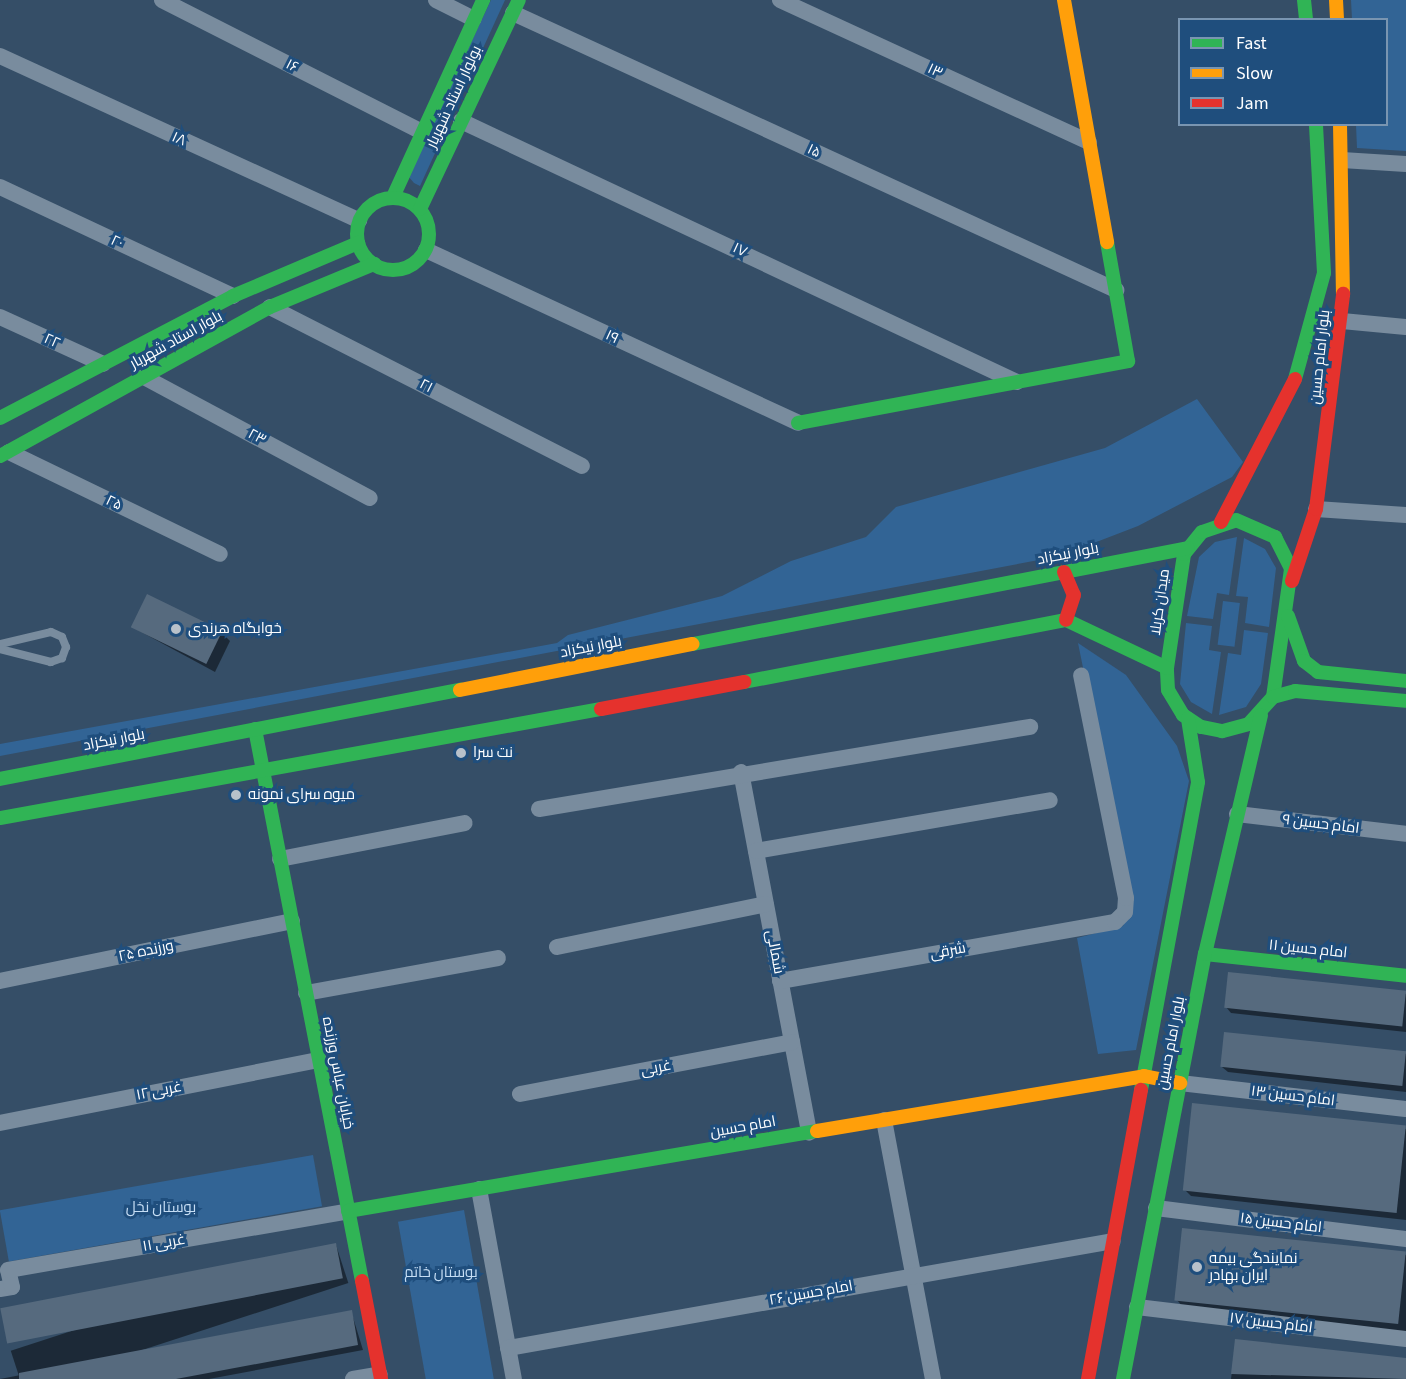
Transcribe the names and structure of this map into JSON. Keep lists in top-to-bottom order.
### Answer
{
  "streets": {
    "main road": [
      "بولوار استاد شهریار",
      "بلوار استاد شهریار",
      "بلوار امام حسین",
      "بلوار نیکزاد",
      "میدان کربلا",
      "امام حسین ۱۱",
      "خیابان عباس ورزنده",
      "امام حسین"
    ],
    "street": [
      "۱۶",
      "۱۳",
      "۱۸",
      "۱۵",
      "۲۰",
      "۱۷",
      "۱۹",
      "۲۲",
      "۲۱",
      "۲۳",
      "۲۵",
      "امام حسین ۹",
      "ورزنده ۲۵",
      "شرقی",
      "شمالی",
      "غربی",
      "غربی ۱۲",
      "امام حسین ۱۳",
      "امام حسین ۱۵",
      "غربی ۱۱",
      "امام حسین ۲۶",
      "امام حسین ۱۷"
    ]
  },
  "crossings": [
    ["۱۶", "بولوار استاد شهریار"],
    ["بولوار استاد شهریار", "۱۸"],
    ["بولوار استاد شهریار", "۱۵"],
    ["بولوار استاد شهریار", "۱۷"],
    ["بولوار استاد شهریار", "۱۹"],
    ["بولوار استاد شهریار", "بلوار استاد شهریار"],
    ["۱۸", "۱۹"],
    ["۱۸", "بلوار استاد شهریار"],
    ["۲۰", "بلوار استاد شهریار"],
    ["۱۹", "بلوار استاد شهریار"],
    ["بلوار استاد شهریار", "۲۲"],
    ["بلوار استاد شهریار", "۲۱"],
    ["بلوار استاد شهریار", "۲۳"],
    ["بلوار استاد شهریار", "۲۵"],
    ["بلوار امام حسین", "میدان کربلا"],
    ["بلوار امام حسین", "امام حسین ۹"],
    ["بلوار امام حسین", "امام حسین ۱۱"],
    ["بلوار امام حسین", "امام حسین ۱۳"],
    ["بلوار امام حسین", "امام حسین"],
    ["بلوار امام حسین", "امام حسین ۱۵"],
    ["بلوار امام حسین", "امام حسین ۲۶"],
    ["بلوار امام حسین", "امام حسین ۱۷"],
    ["بلوار نیکزاد", "میدان کربلا"],
    ["بلوار نیکزاد", "خیابان عباس ورزنده"],
    ["ورزنده ۲۵", "خیابان عباس ورزنده"],
    ["شرقی", "شمالی"],
    ["شمالی", "غربی"],
    ["شمالی", "امام حسین"],
    ["خیابان عباس ورزنده", "غربی ۱۲"],
    ["خیابان عباس ورزنده", "امام حسین"],
    ["خیابان عباس ورزنده", "غربی ۱۱"],
    ["امام حسین", "غربی ۱۱"]
  ],
  "parks": ["بوستان نخل", "بوستان خاتم"],
  "places": [
    "خوابگاه هرندی",
    "نت سرا",
    "میوه سرای نمونه",
    "نمایندگی بیمه ایران بهادر"
  ],
  "legend": ["Fast", "Slow", "Jam"]
}
